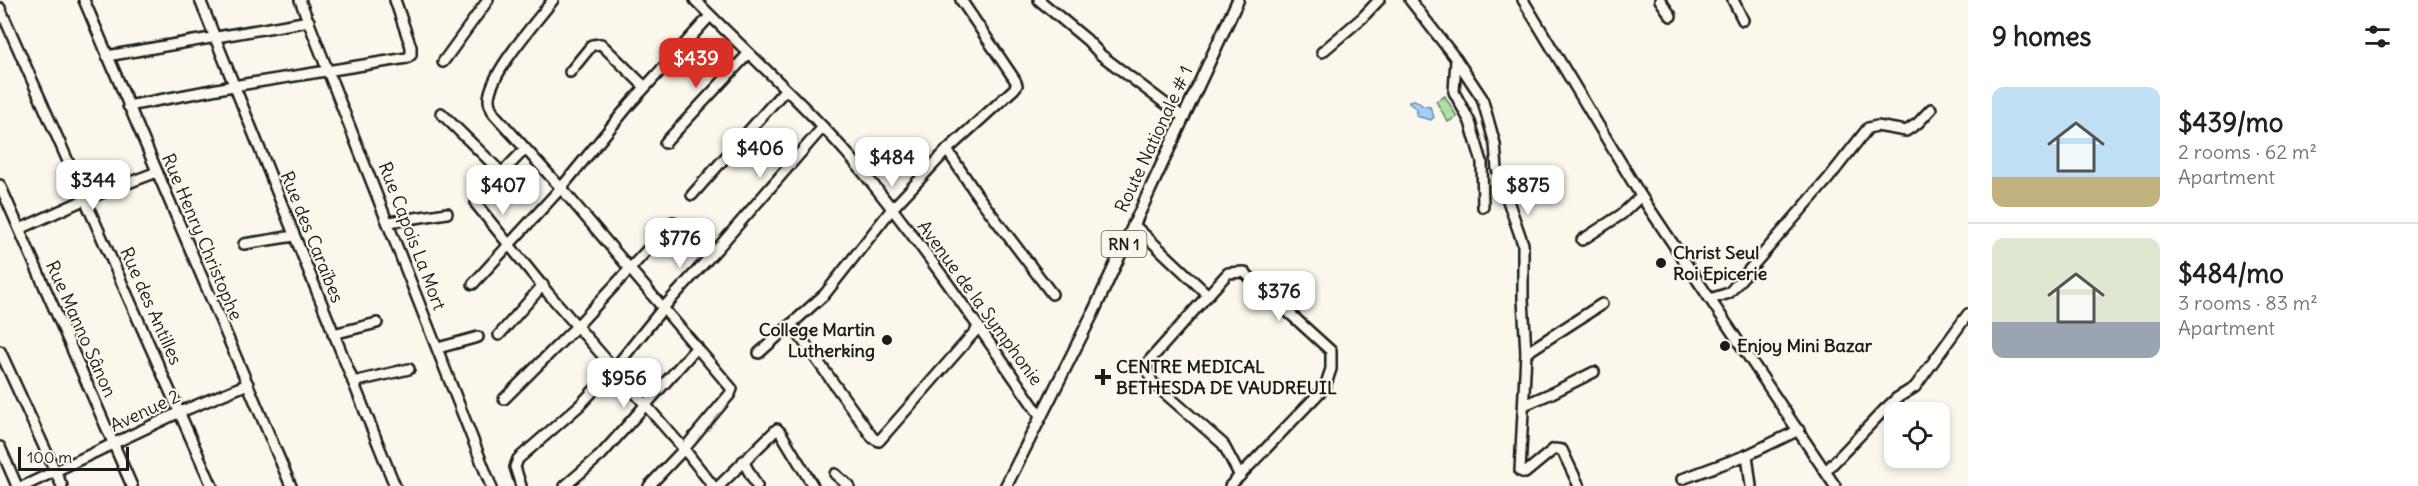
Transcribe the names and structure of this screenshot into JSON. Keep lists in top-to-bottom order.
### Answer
{
  "streets": {
    "main road": ["Route Nationale # 1", "RN 1"],
    "street": [
      "Rue Capois La Mort",
      "Rue Henry Christophe",
      "Rue des Caraïbes",
      "Avenue de la Symphonie",
      "Rue des Antilles",
      "Rue Manno Sânon",
      "Avenue 2"
    ]
  },
  "crossings": [
    ["Route Nationale # 1", "Avenue de la Symphonie"],
    ["Rue Henry Christophe", "Avenue 2"],
    ["Rue des Antilles", "Avenue 2"],
    ["Rue Manno Sânon", "Avenue 2"]
  ],
  "places": {
    "other": ["Christ Seul Roi Epicerie", "College Martin Lutherking", "Enjoy Mini Bazar"],
    "health": ["CENTRE MEDICAL BETHESDA DE VAUDREUIL"]
  },
  "scale_bar": "100 m",
  "page": {
    "heading": "9 homes",
    "price": [
      "$439",
      "$406",
      "$484",
      "$344",
      "$407",
      "$875",
      "$776",
      "$376",
      "$956"
    ],
    "list": [
      {
        "name": "$439/mo",
        "note": "2 rooms · 62 m² · Apartment"
      },
      {
        "name": "$484/mo",
        "note": "3 rooms · 83 m² · Apartment"
      }
    ],
    "scale": "100 m"
  }
}
